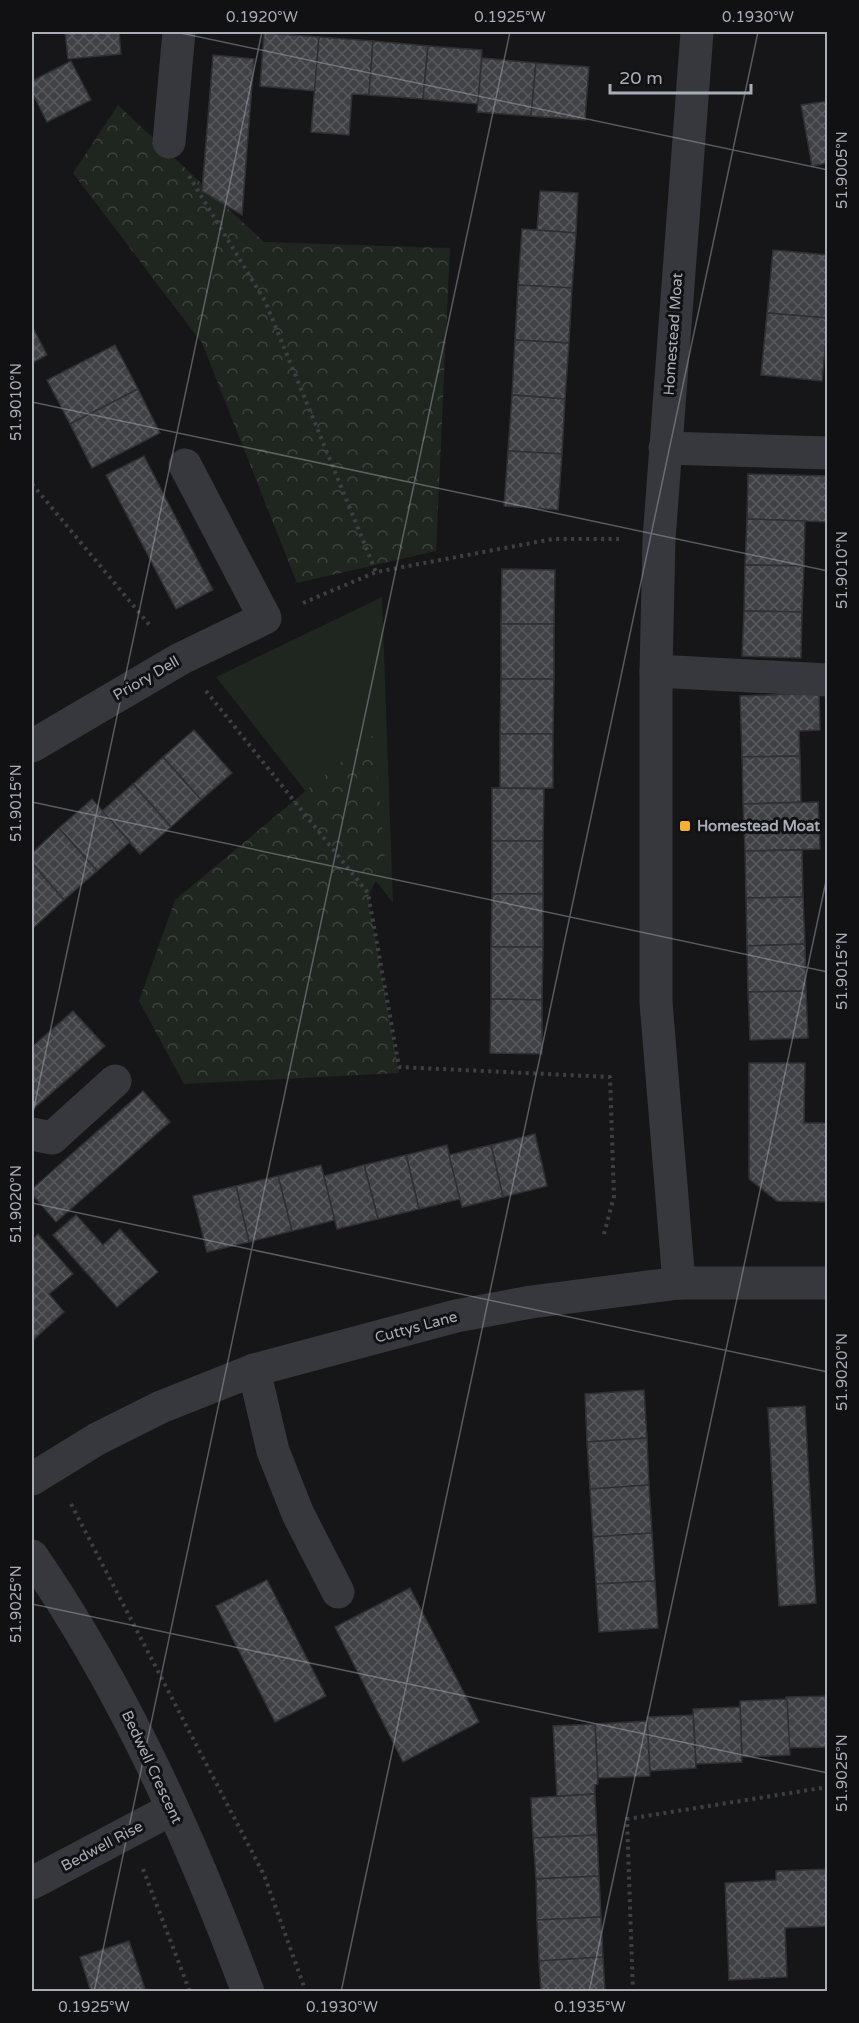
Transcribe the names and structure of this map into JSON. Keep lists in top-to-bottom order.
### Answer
{
  "streets": {
    "street": [
      "Homestead Moat",
      "Priory Dell",
      "Cuttys Lane",
      "Bedwell Crescent",
      "Bedwell Rise"
    ]
  },
  "crossings": [
    ["Homestead Moat", "Cuttys Lane"],
    ["Bedwell Crescent", "Bedwell Rise"]
  ],
  "places": {
    "transit": ["Homestead Moat"]
  },
  "scale_bar": "20 m",
  "coordinates": [
    "0.1920°W",
    "0.1925°W",
    "0.1930°W",
    "51.9005°N",
    "51.9010°N",
    "51.9015°N",
    "51.9020°N",
    "51.9025°N",
    "0.1935°W"
  ]
}
